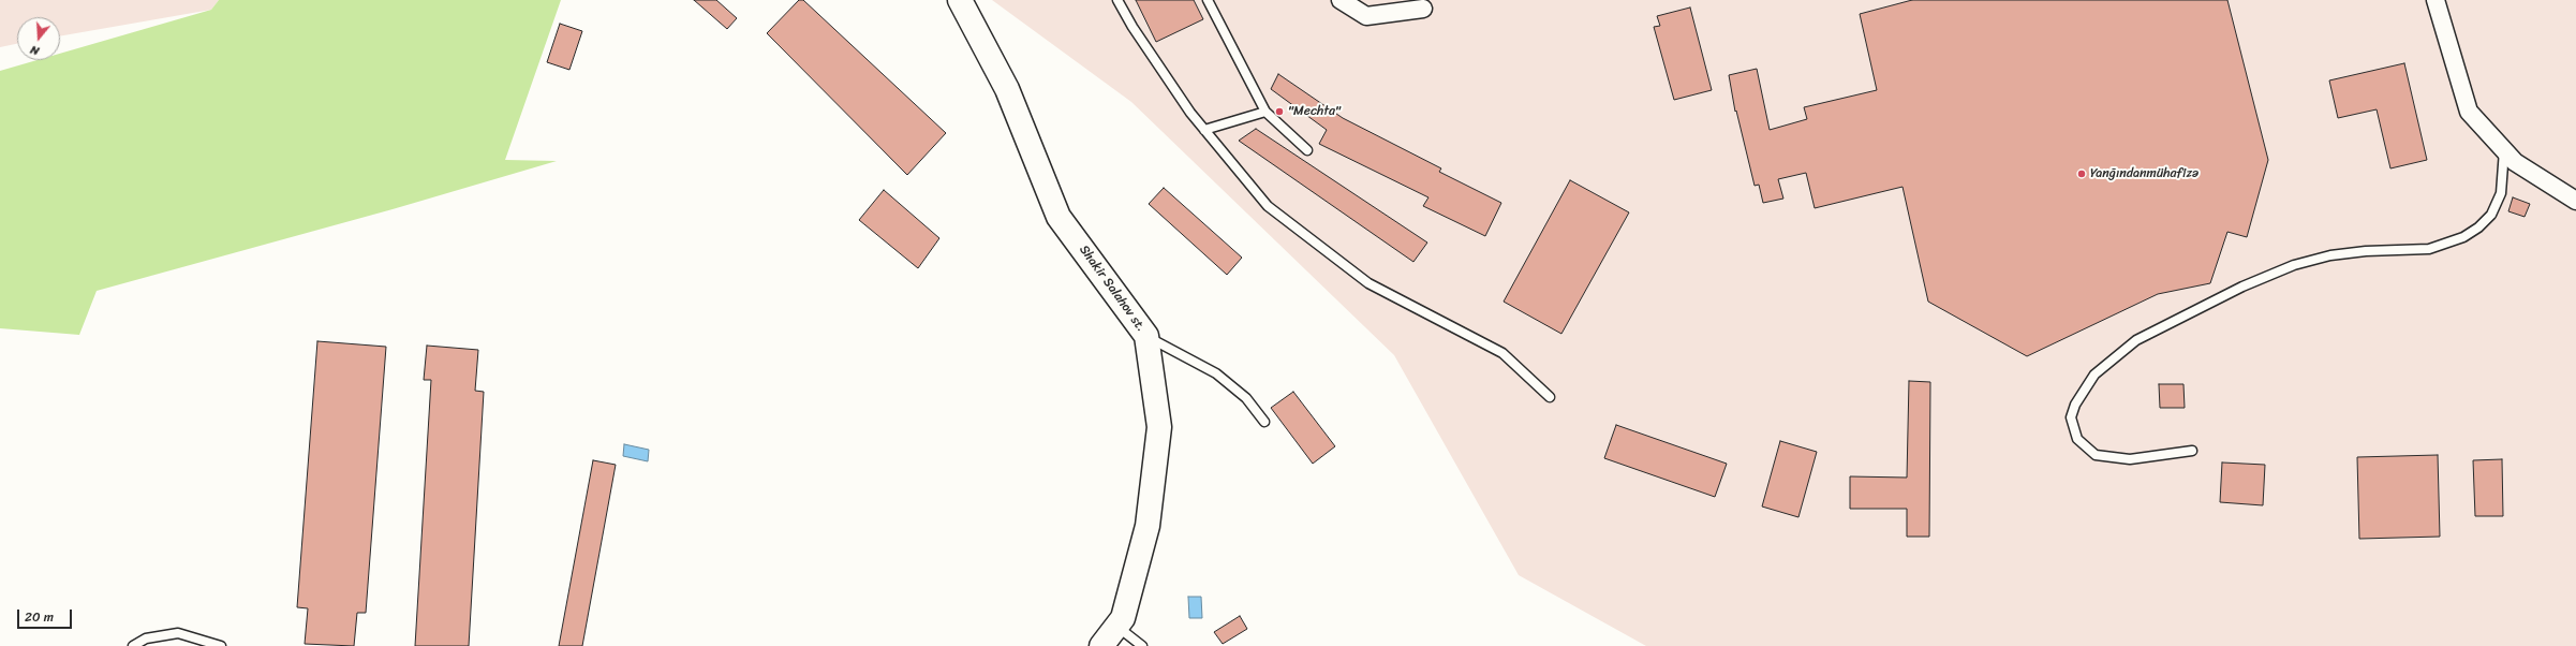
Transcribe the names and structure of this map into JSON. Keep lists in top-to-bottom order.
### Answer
{
  "streets": {
    "street": ["Shakir Salahov st."]
  },
  "places": ["\"Mechta\"", "Yanğındanmühafizə"],
  "scale_bar": "20 m",
  "north": "bottom"
}
